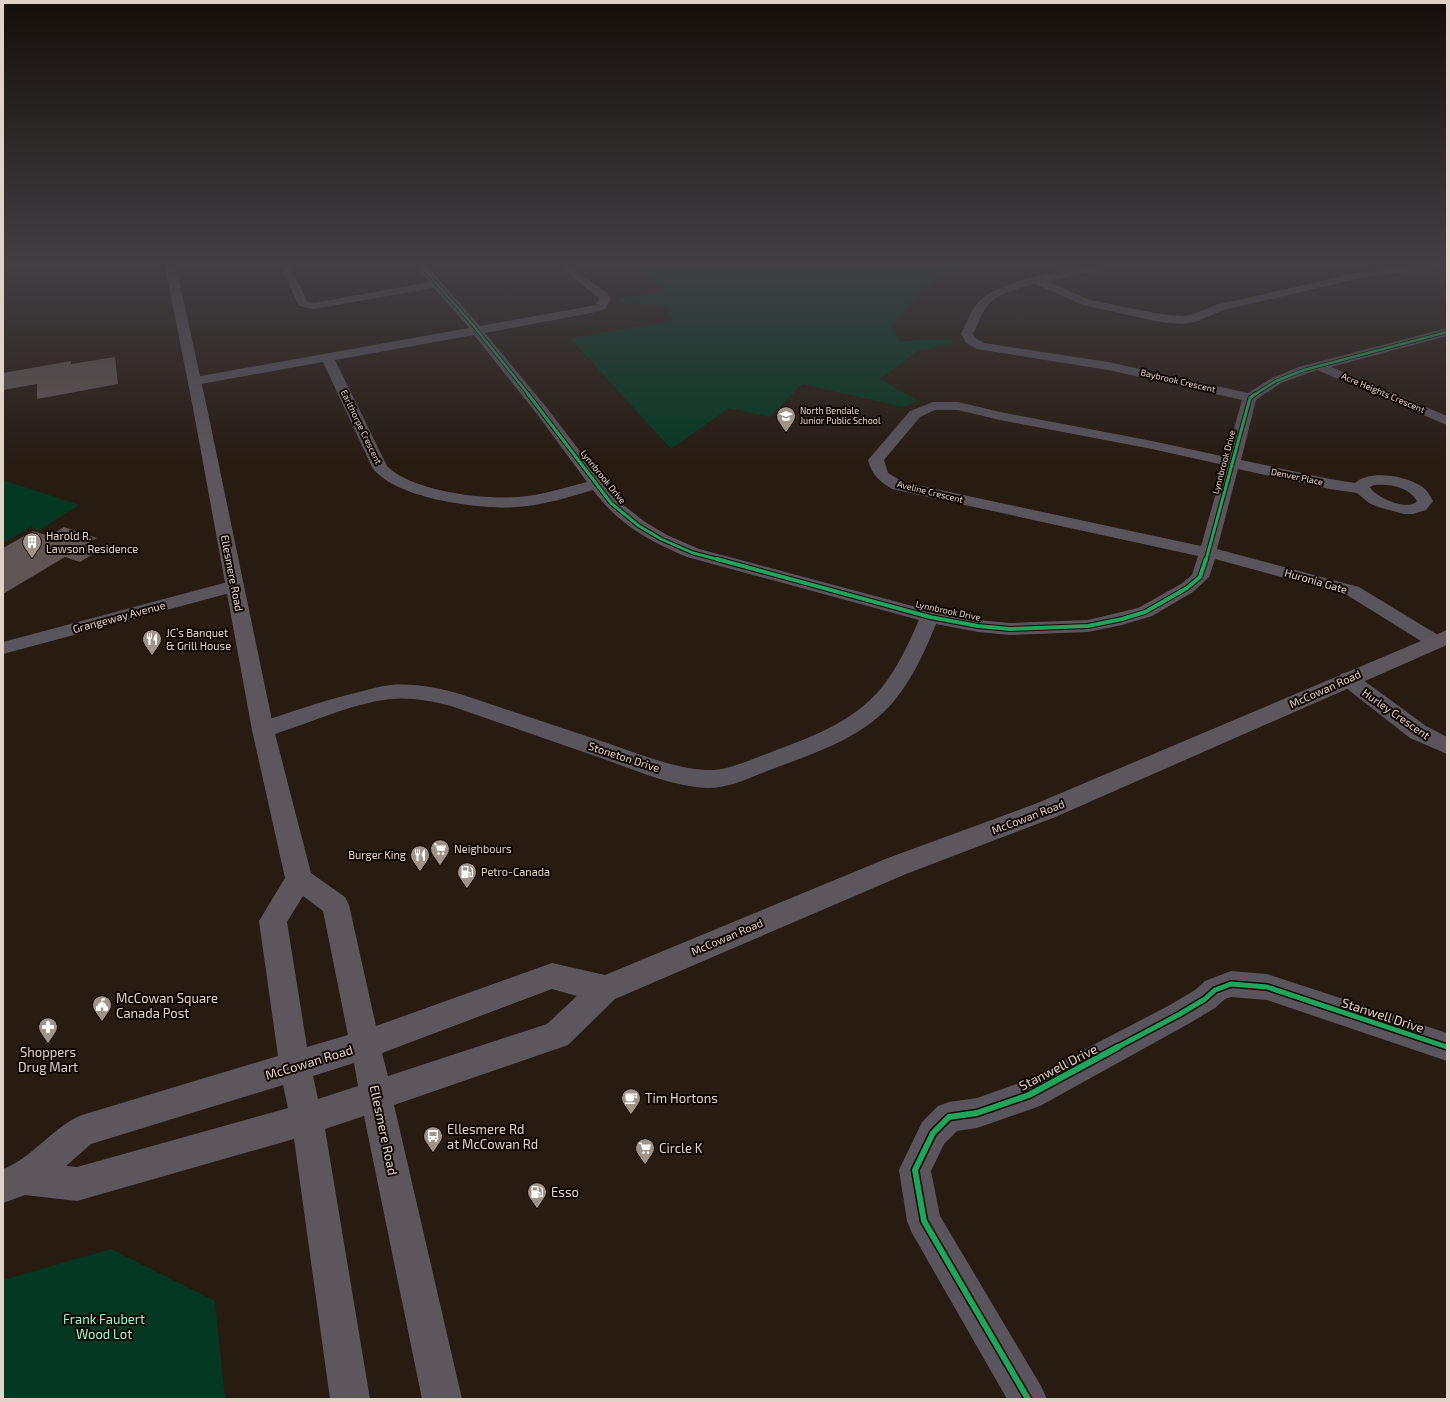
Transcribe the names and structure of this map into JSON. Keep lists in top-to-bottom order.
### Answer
{
  "streets": {
    "main road": ["Ellesmere Road", "McCowan Road"],
    "street": [
      "Baybrook Crescent",
      "Acre Heights Crescent",
      "Earlthorpe Crescent",
      "Lynnbrook Drive",
      "Denver Place",
      "Aveline Crescent",
      "Huronia Gate",
      "Grangeway Avenue",
      "Hurley Crescent",
      "Stoneton Drive",
      "Stanwell Drive"
    ]
  },
  "crossings": [
    ["Baybrook Crescent", "Lynnbrook Drive"],
    ["Earlthorpe Crescent", "Lynnbrook Drive"],
    ["Lynnbrook Drive", "Denver Place"],
    ["Lynnbrook Drive", "Aveline Crescent"],
    ["Lynnbrook Drive", "Huronia Gate"],
    ["Lynnbrook Drive", "Stoneton Drive"],
    ["Denver Place", "Aveline Crescent"],
    ["Aveline Crescent", "Huronia Gate"],
    ["Ellesmere Road", "Grangeway Avenue"],
    ["Ellesmere Road", "McCowan Road"],
    ["Ellesmere Road", "Stoneton Drive"],
    ["Huronia Gate", "McCowan Road"],
    ["McCowan Road", "Hurley Crescent"]
  ],
  "parks": ["Frank Faubert Wood Lot"],
  "places": {
    "school or university": ["North Bendale Junior Public School"],
    "building": ["Harold R. Lawson Residence"],
    "restaurant": ["JC’s Banquet & Grill House", "Burger King"],
    "supermarket": ["Neighbours", "Circle K"],
    "fuel station": ["Petro-Canada", "Esso"],
    "public building": ["McCowan Square Canada Post"],
    "pharmacy": ["Shoppers Drug Mart"],
    "cafe": ["Tim Hortons"],
    "bus stop": ["Ellesmere Rd at McCowan Rd"]
  }
}
